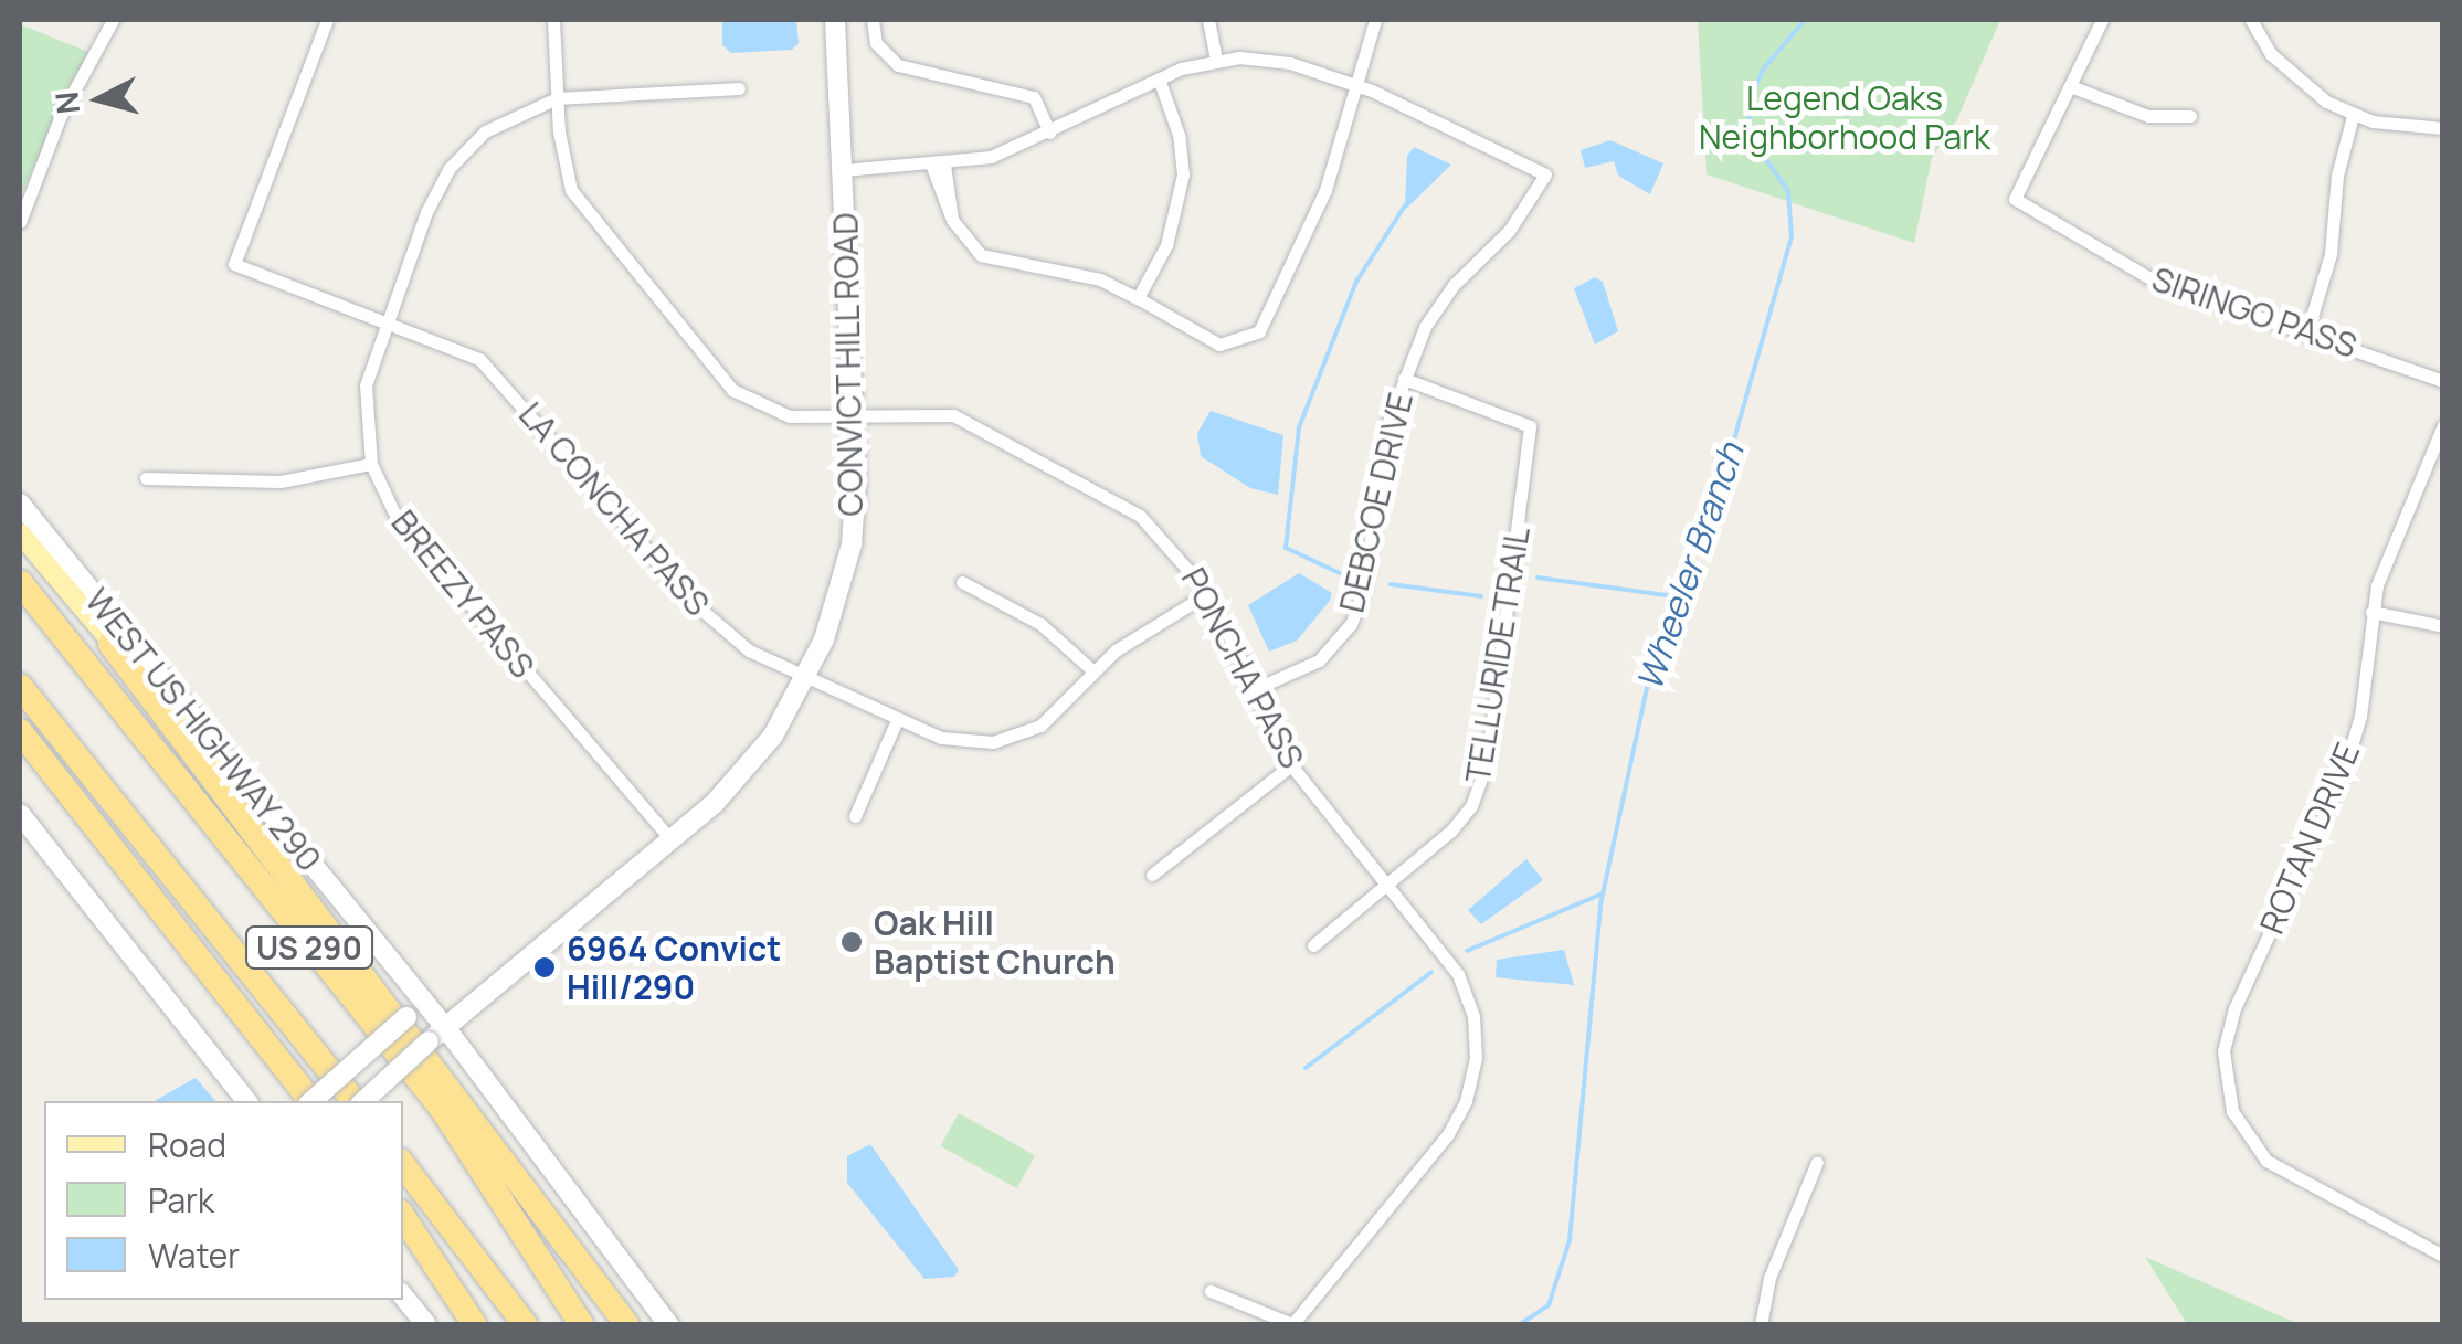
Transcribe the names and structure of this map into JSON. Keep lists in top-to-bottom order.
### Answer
{
  "streets": {
    "highway": ["WEST US HIGHWAY 290", "US 290"],
    "main road": ["CONVICT HILL ROAD"],
    "street": [
      "SIRINGO PASS",
      "DEBCOE DRIVE",
      "LA CONCHA PASS",
      "BREEZY PASS",
      "TELLURIDE TRAIL",
      "PONCHA PASS",
      "ROTAN DRIVE"
    ]
  },
  "crossings": [
    ["CONVICT HILL ROAD", "LA CONCHA PASS"],
    ["CONVICT HILL ROAD", "BREEZY PASS"],
    ["CONVICT HILL ROAD", "PONCHA PASS"],
    ["CONVICT HILL ROAD", "WEST US HIGHWAY 290"],
    ["DEBCOE DRIVE", "TELLURIDE TRAIL"],
    ["DEBCOE DRIVE", "PONCHA PASS"],
    ["LA CONCHA PASS", "BREEZY PASS"],
    ["LA CONCHA PASS", "PONCHA PASS"],
    ["BREEZY PASS", "PONCHA PASS"],
    ["TELLURIDE TRAIL", "PONCHA PASS"]
  ],
  "water": ["Wheeler Branch"],
  "parks": ["Legend Oaks Neighborhood Park"],
  "places": ["Oak Hill Baptist Church", "6964 Convict Hill/290"],
  "legend": ["Road", "Park", "Water"],
  "north": "left"
}
